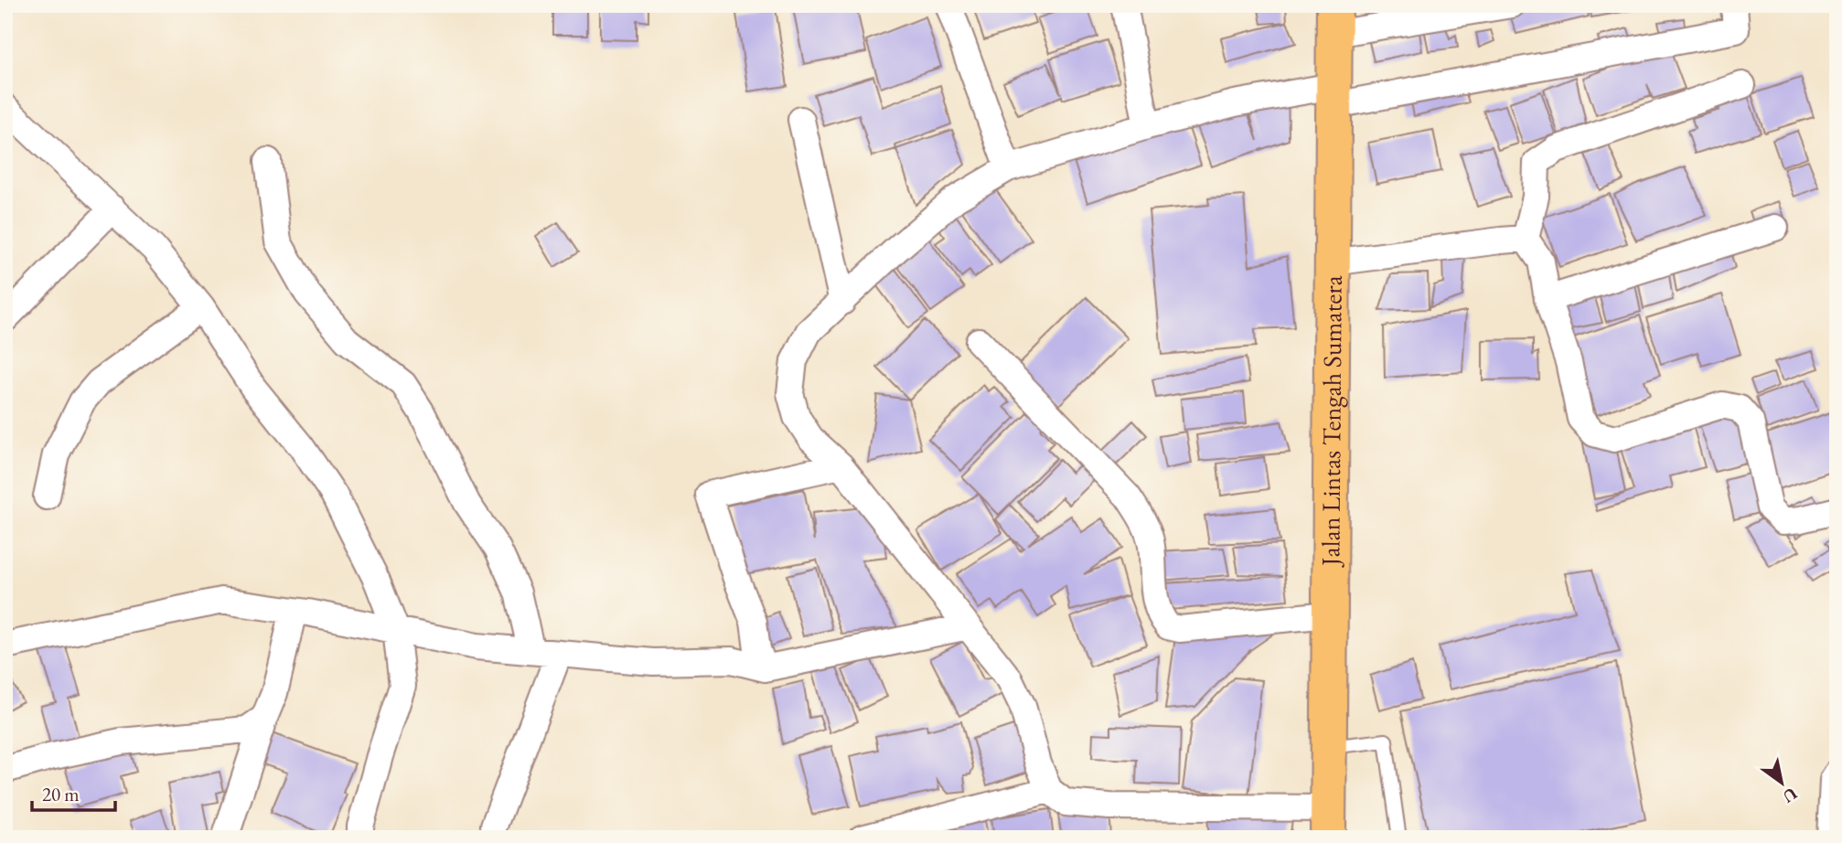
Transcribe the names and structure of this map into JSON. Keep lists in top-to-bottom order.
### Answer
{
  "streets": {
    "highway": ["Jalan Lintas Tengah Sumatera"]
  },
  "scale_bar": "20 m",
  "north": "bottom right"
}
